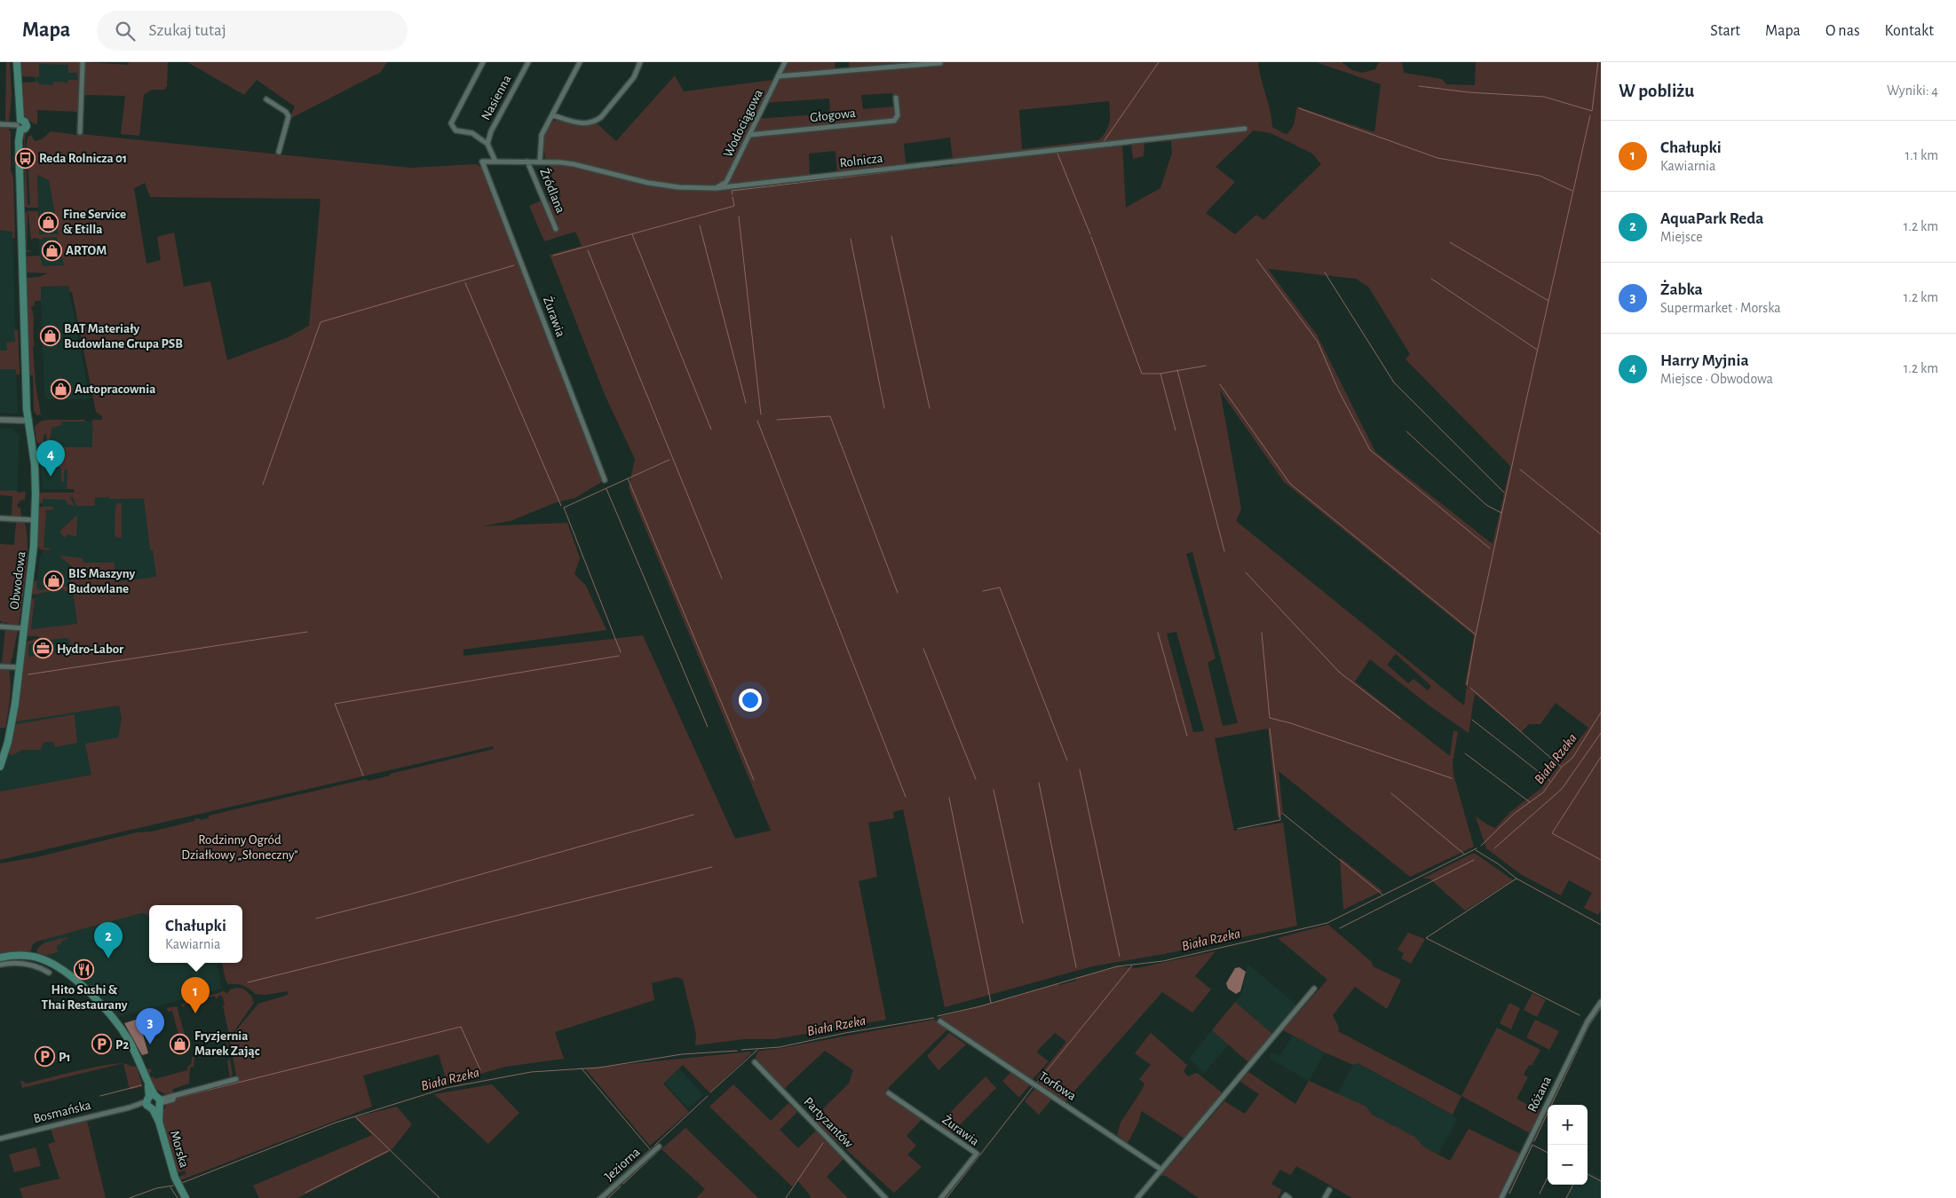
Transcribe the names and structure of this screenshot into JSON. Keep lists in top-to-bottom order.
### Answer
{
  "streets": {
    "main road": ["Obwodowa", "Morska"],
    "street": [
      "Nasienna",
      "Głogowa",
      "Wodociągowa",
      "Rolnicza",
      "Źródlana",
      "Żurawia",
      "Torfowa",
      "Różana",
      "Bosmańska",
      "Partyzantów",
      "Jeziorna"
    ]
  },
  "crossings": [
    ["Głogowa", "Wodociągowa"],
    ["Wodociągowa", "Rolnicza"],
    ["Rolnicza", "Źródlana"],
    ["Rolnicza", "Żurawia"],
    ["Bosmańska", "Morska"]
  ],
  "water": ["Biała Rzeka"],
  "parks": ["Rodzinny Ogród Działkowy „Słoneczny”"],
  "places": {
    "bus stop": ["Reda Rolnicza 01"],
    "shop": [
      "Fine Service & Etilla",
      "ARTOM",
      "BAT Materiały Budowlane Grupa PSB",
      "Autopracownia",
      "BIS Maszyny Budowlane",
      "Fryzjernia Marek Zając"
    ],
    "office": ["Hydro-Labor"],
    "restaurant": ["Hito Sushi & Thai Restaurany"],
    "parking": ["P2", "P1"]
  },
  "page": {
    "header": "Mapa",
    "search": "Szukaj tutaj",
    "nav": [
      "Start",
      "Mapa",
      "O nas",
      "Kontakt"
    ],
    "heading": ["W pobliżu", "Wyniki: 4"],
    "list": [
      {
        "mark": "1",
        "name": "Chałupki",
        "note": "Kawiarnia",
        "value": "1.1 km"
      },
      {
        "mark": "2",
        "name": "AquaPark Reda",
        "note": "Miejsce",
        "value": "1.2 km"
      },
      {
        "mark": "3",
        "name": "Żabka",
        "note": "Supermarket · Morska",
        "value": "1.2 km"
      },
      {
        "mark": "4",
        "name": "Harry Myjnia",
        "note": "Miejsce · Obwodowa",
        "value": "1.2 km"
      }
    ],
    "pins": [
      "4",
      "2",
      "1",
      "3"
    ],
    "popup": ["Chałupki", "Kawiarnia"],
    "map_buttons": ["+", "−"]
  }
}
